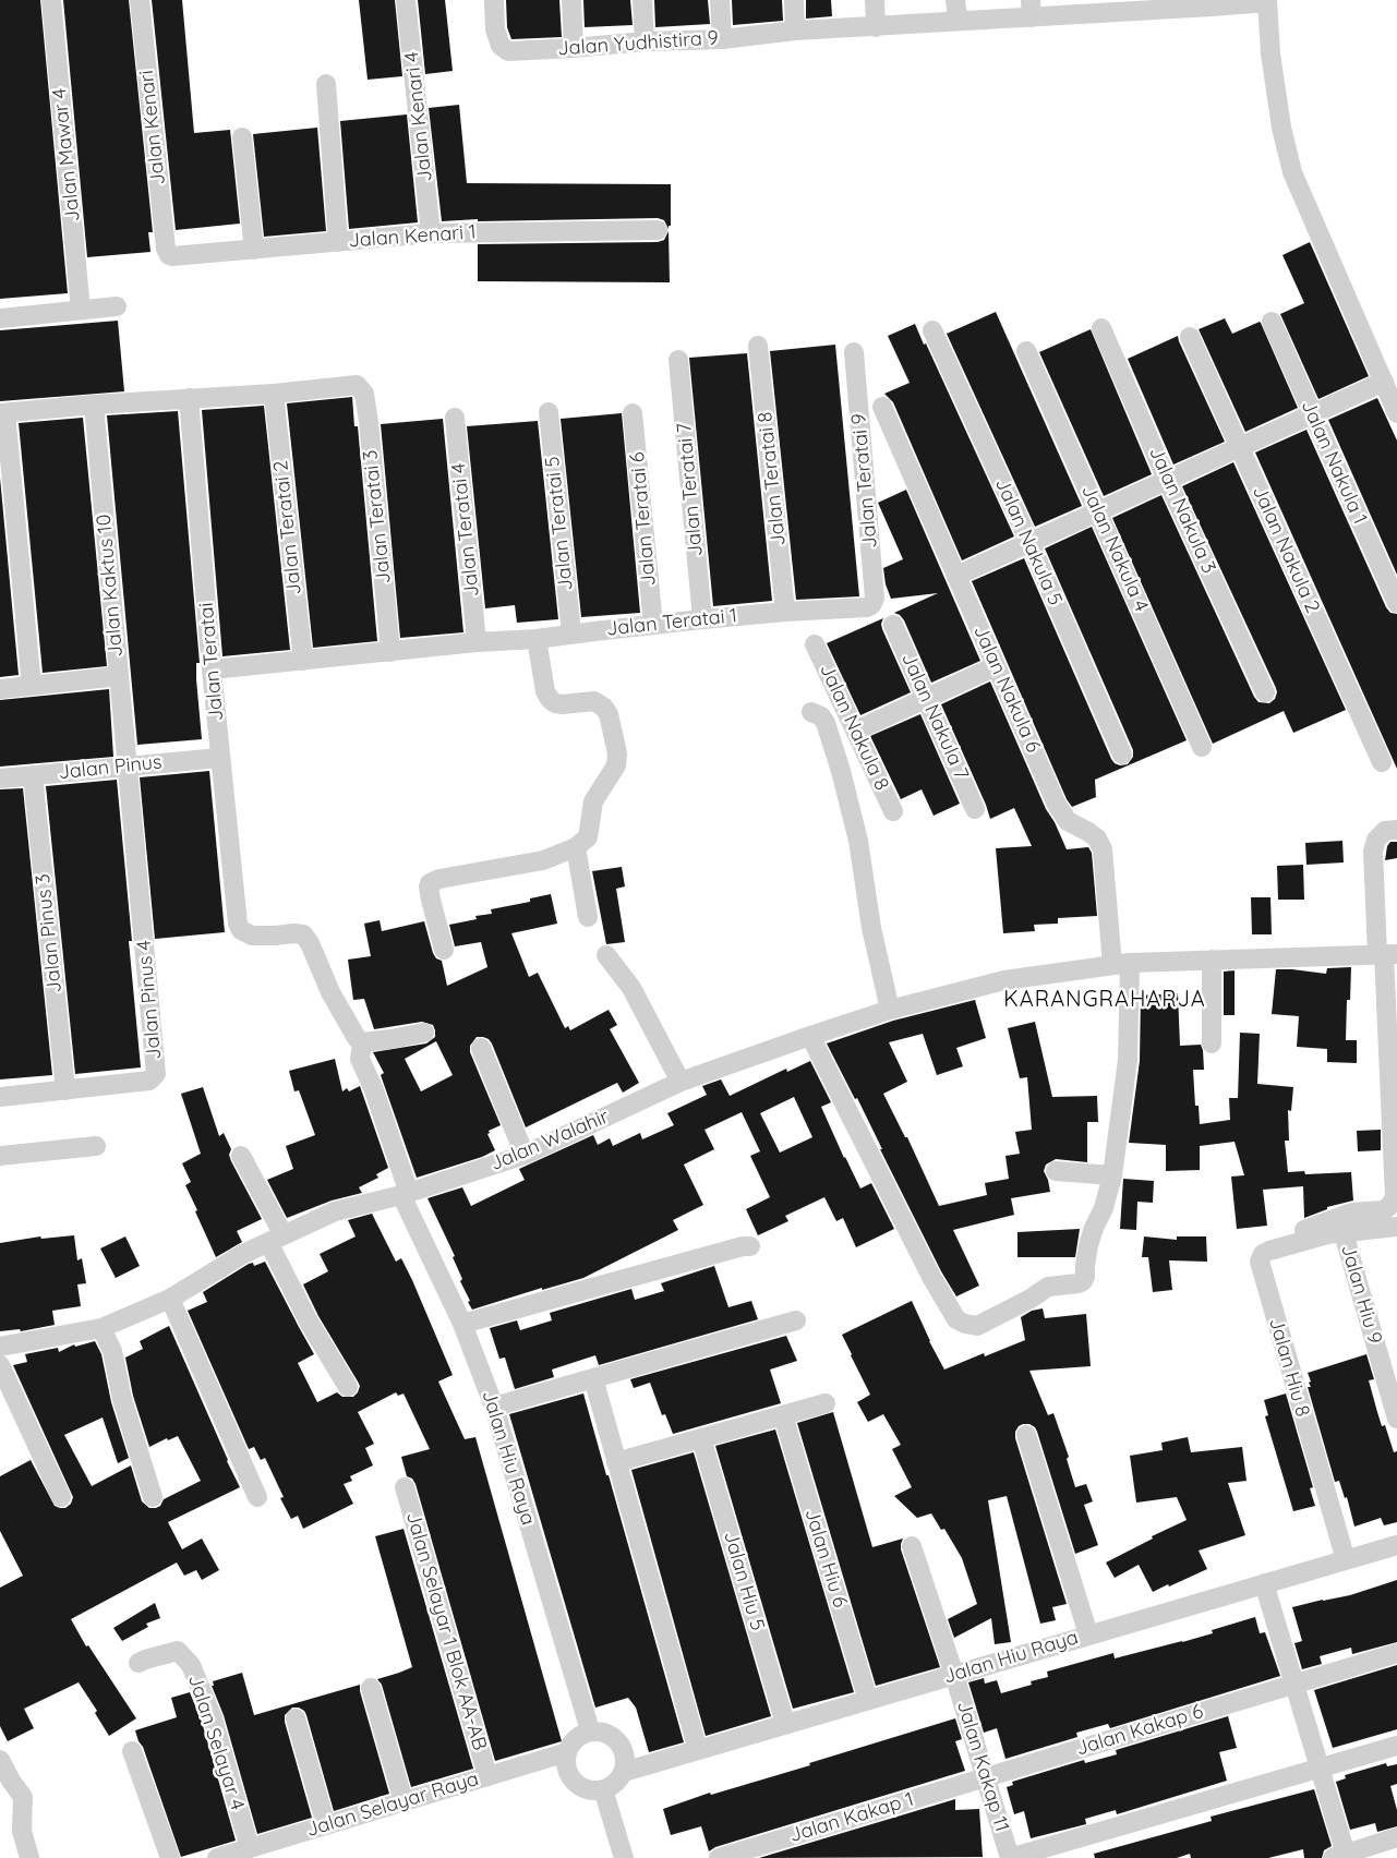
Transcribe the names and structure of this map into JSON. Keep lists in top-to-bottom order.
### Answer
{
  "streets": {
    "street": [
      "Jalan Yudhistira 9",
      "Jalan Kenari 4",
      "Jalan Kenari",
      "Jalan Mawar 4",
      "Jalan Kenari 1",
      "Jalan Nakula 1",
      "Jalan Teratai 8",
      "Jalan Teratai 9",
      "Jalan Teratai 7",
      "Jalan Nakula 3",
      "Jalan Teratai 3",
      "Jalan Teratai 6",
      "Jalan Teratai 5",
      "Jalan Teratai 2",
      "Jalan Teratai 4",
      "Jalan Nakula 5",
      "Jalan Nakula 4",
      "Jalan Nakula 2",
      "Jalan Kaktus 10",
      "Jalan Teratai 1",
      "Jalan Teratai",
      "Jalan Nakula 6",
      "Jalan Nakula 7",
      "Jalan Nakula 8",
      "Jalan Pinus",
      "Jalan Pinus 3",
      "Jalan Pinus 4",
      "Jalan Walahir",
      "Jalan Hiu 9",
      "Jalan Hiu 8",
      "Jalan Hiu Raya",
      "Jalan Hiu 6",
      "Jalan Hiu 5",
      "Jalan Selayar 1 Blok AA-AB",
      "Jalan Kakap 6",
      "Jalan Selayar 4",
      "Jalan Kakap 11",
      "Jalan Selayar Raya",
      "Jalan Kakap 1"
    ]
  },
  "crossings": [
    ["Jalan Kenari 4", "Jalan Kenari 1"],
    ["Jalan Kenari", "Jalan Kenari 1"],
    ["Jalan Teratai 8", "Jalan Teratai 1"],
    ["Jalan Teratai 9", "Jalan Teratai 1"],
    ["Jalan Teratai 7", "Jalan Teratai 1"],
    ["Jalan Teratai 3", "Jalan Teratai 2"],
    ["Jalan Teratai 3", "Jalan Teratai 1"],
    ["Jalan Teratai 6", "Jalan Teratai 1"],
    ["Jalan Teratai 5", "Jalan Teratai 1"],
    ["Jalan Teratai 2", "Jalan Teratai 1"],
    ["Jalan Teratai 4", "Jalan Teratai 1"],
    ["Jalan Kaktus 10", "Jalan Pinus"],
    ["Jalan Kaktus 10", "Jalan Pinus 4"],
    ["Jalan Teratai 1", "Jalan Teratai"],
    ["Jalan Teratai", "Jalan Pinus"],
    ["Jalan Teratai", "Jalan Hiu Raya"],
    ["Jalan Nakula 6", "Jalan Walahir"],
    ["Jalan Pinus", "Jalan Pinus 3"],
    ["Jalan Pinus", "Jalan Pinus 4"],
    ["Jalan Pinus 3", "Jalan Pinus 4"],
    ["Jalan Walahir", "Jalan Hiu Raya"],
    ["Jalan Hiu 9", "Jalan Hiu 8"],
    ["Jalan Hiu 8", "Jalan Hiu Raya"],
    ["Jalan Hiu Raya", "Jalan Hiu 6"],
    ["Jalan Hiu Raya", "Jalan Hiu 5"],
    ["Jalan Hiu Raya", "Jalan Kakap 11"],
    ["Jalan Hiu Raya", "Jalan Selayar Raya"],
    ["Jalan Selayar 1 Blok AA-AB", "Jalan Selayar Raya"],
    ["Jalan Kakap 6", "Jalan Kakap 11"],
    ["Jalan Kakap 6", "Jalan Kakap 1"],
    ["Jalan Selayar 4", "Jalan Selayar Raya"],
    ["Jalan Kakap 11", "Jalan Kakap 1"]
  ],
  "districts": ["KARANGRAHARJA"]
}
